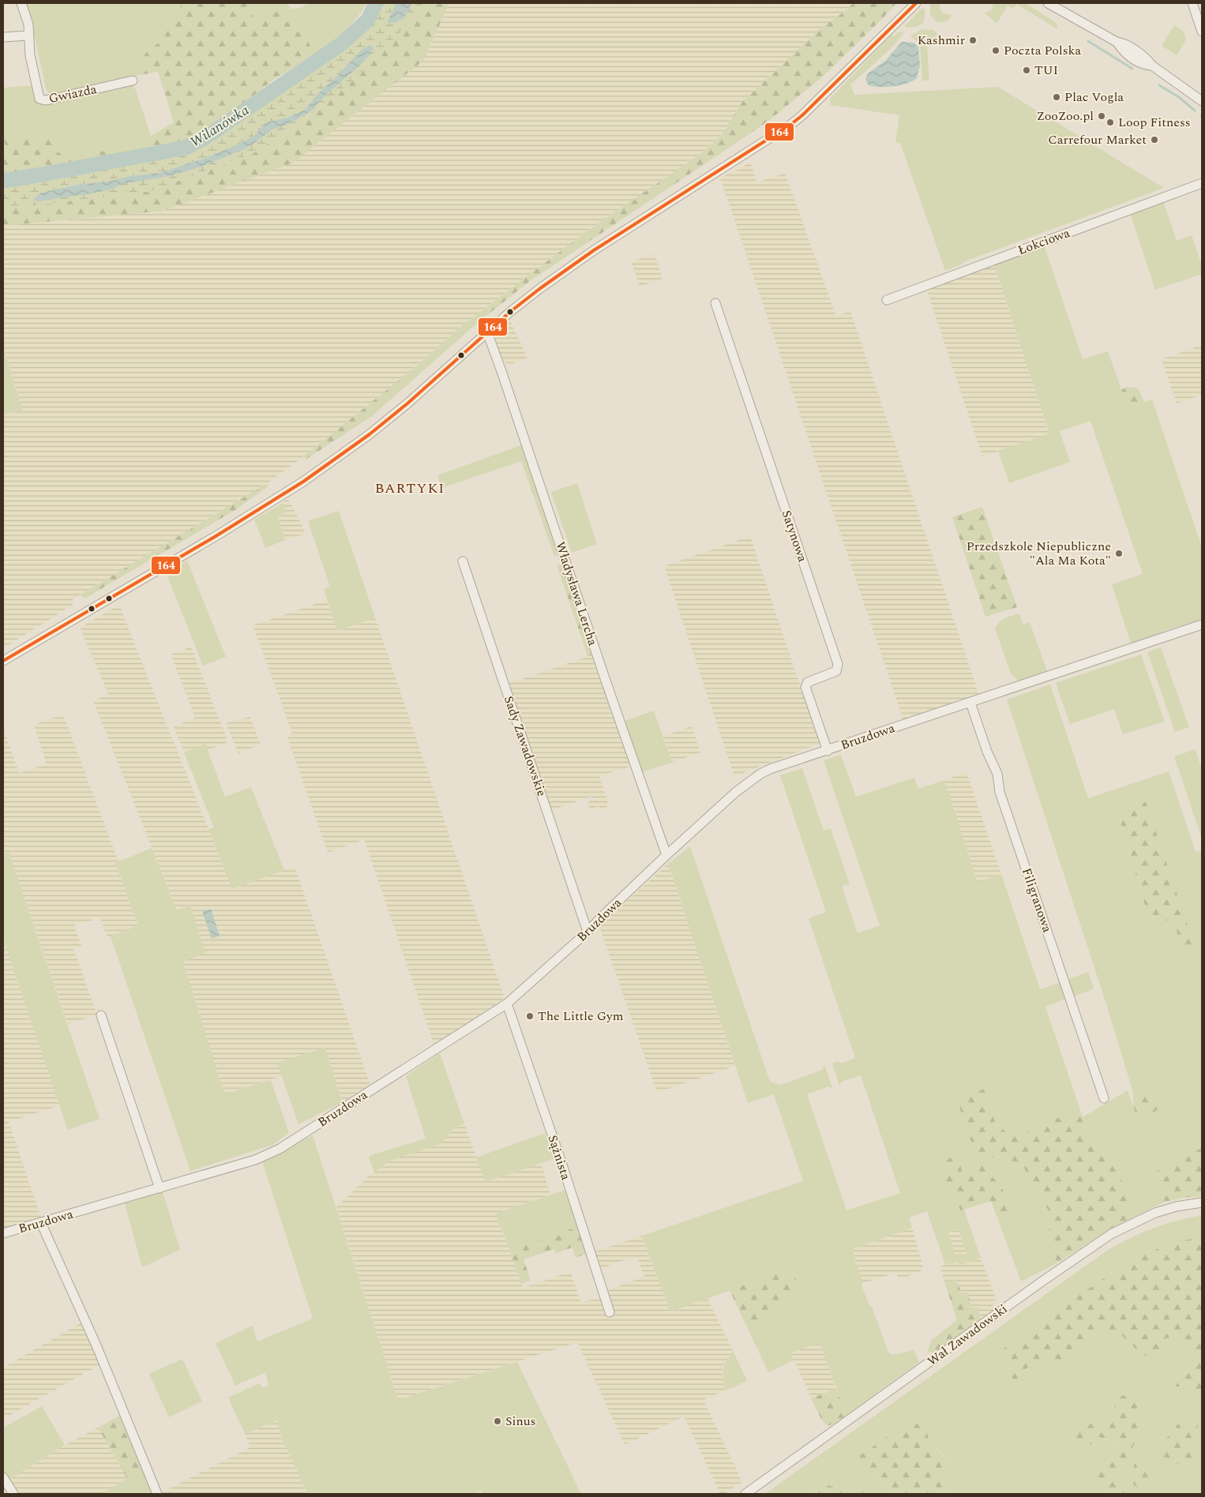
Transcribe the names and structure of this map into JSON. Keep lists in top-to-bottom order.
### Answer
{
  "streets": {
    "street": [
      "Gwiazda",
      "Łokciowa",
      "Satynowa",
      "Władysława Lercha",
      "Bruzdowa",
      "Sady Zawadowskie",
      "Filigranowa",
      "Sążnista",
      "Wał Zawadowski"
    ]
  },
  "crossings": [
    ["Satynowa", "Bruzdowa"],
    ["Władysława Lercha", "Bruzdowa"],
    ["Bruzdowa", "Sady Zawadowskie"],
    ["Bruzdowa", "Filigranowa"],
    ["Bruzdowa", "Sążnista"]
  ],
  "districts": ["BARTYKI"],
  "water": ["Wilanówka"],
  "places": [
    "Kashmir",
    "Poczta Polska",
    "TUI",
    "Plac Vogla",
    "ZooZoo.pl",
    "Loop Fitness",
    "Carrefour Market",
    "Przedszkole Niepubliczne \"Ala Ma Kota\"",
    "The Little Gym",
    "Sinus"
  ],
  "lines": ["transit line 164"]
}
